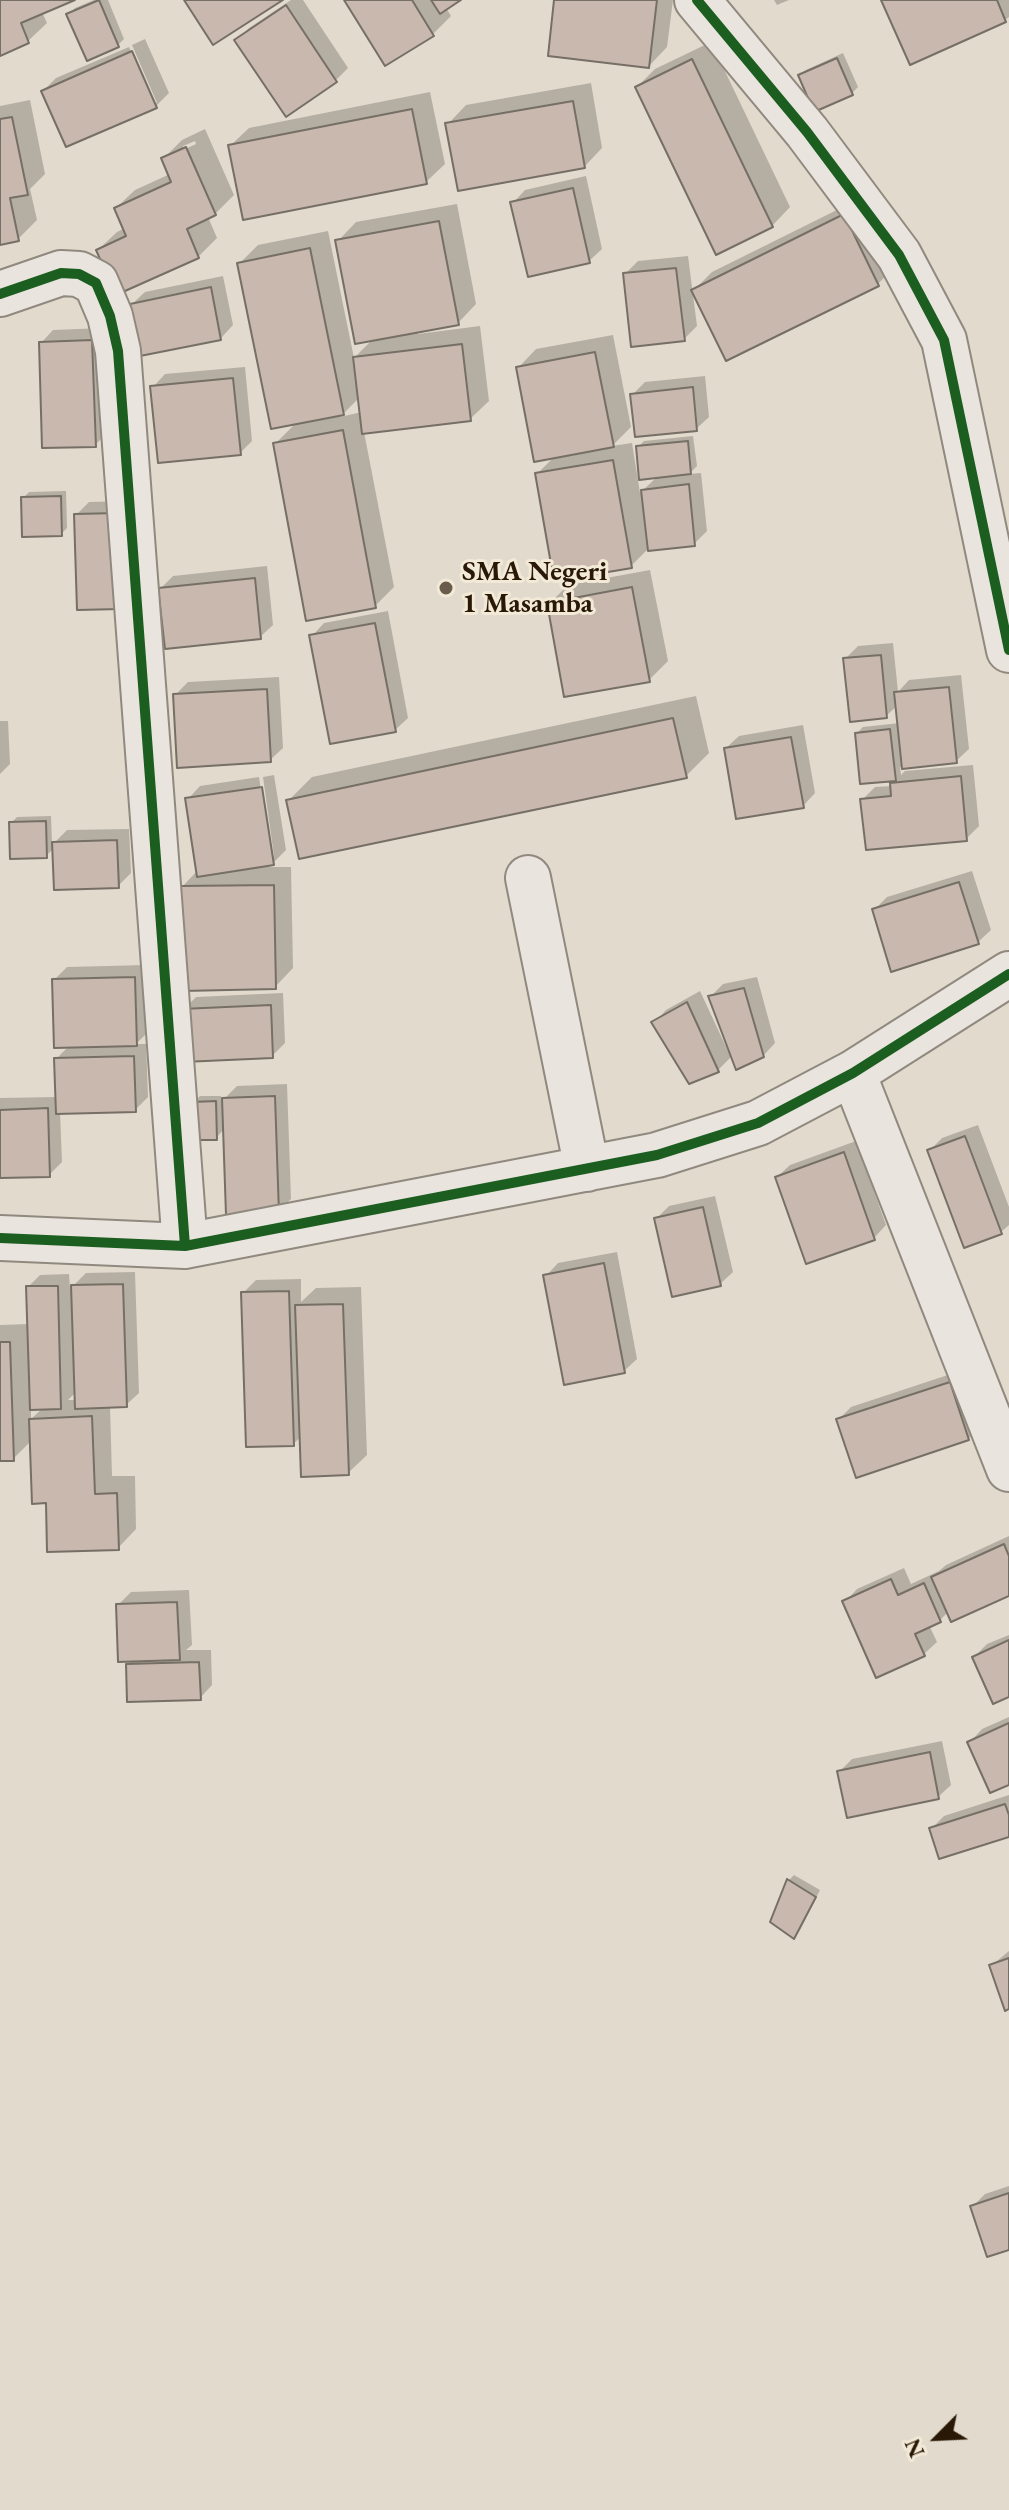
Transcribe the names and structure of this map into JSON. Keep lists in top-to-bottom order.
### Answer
{
  "places": ["SMA Negeri 1 Masamba"],
  "north": "bottom left"
}
